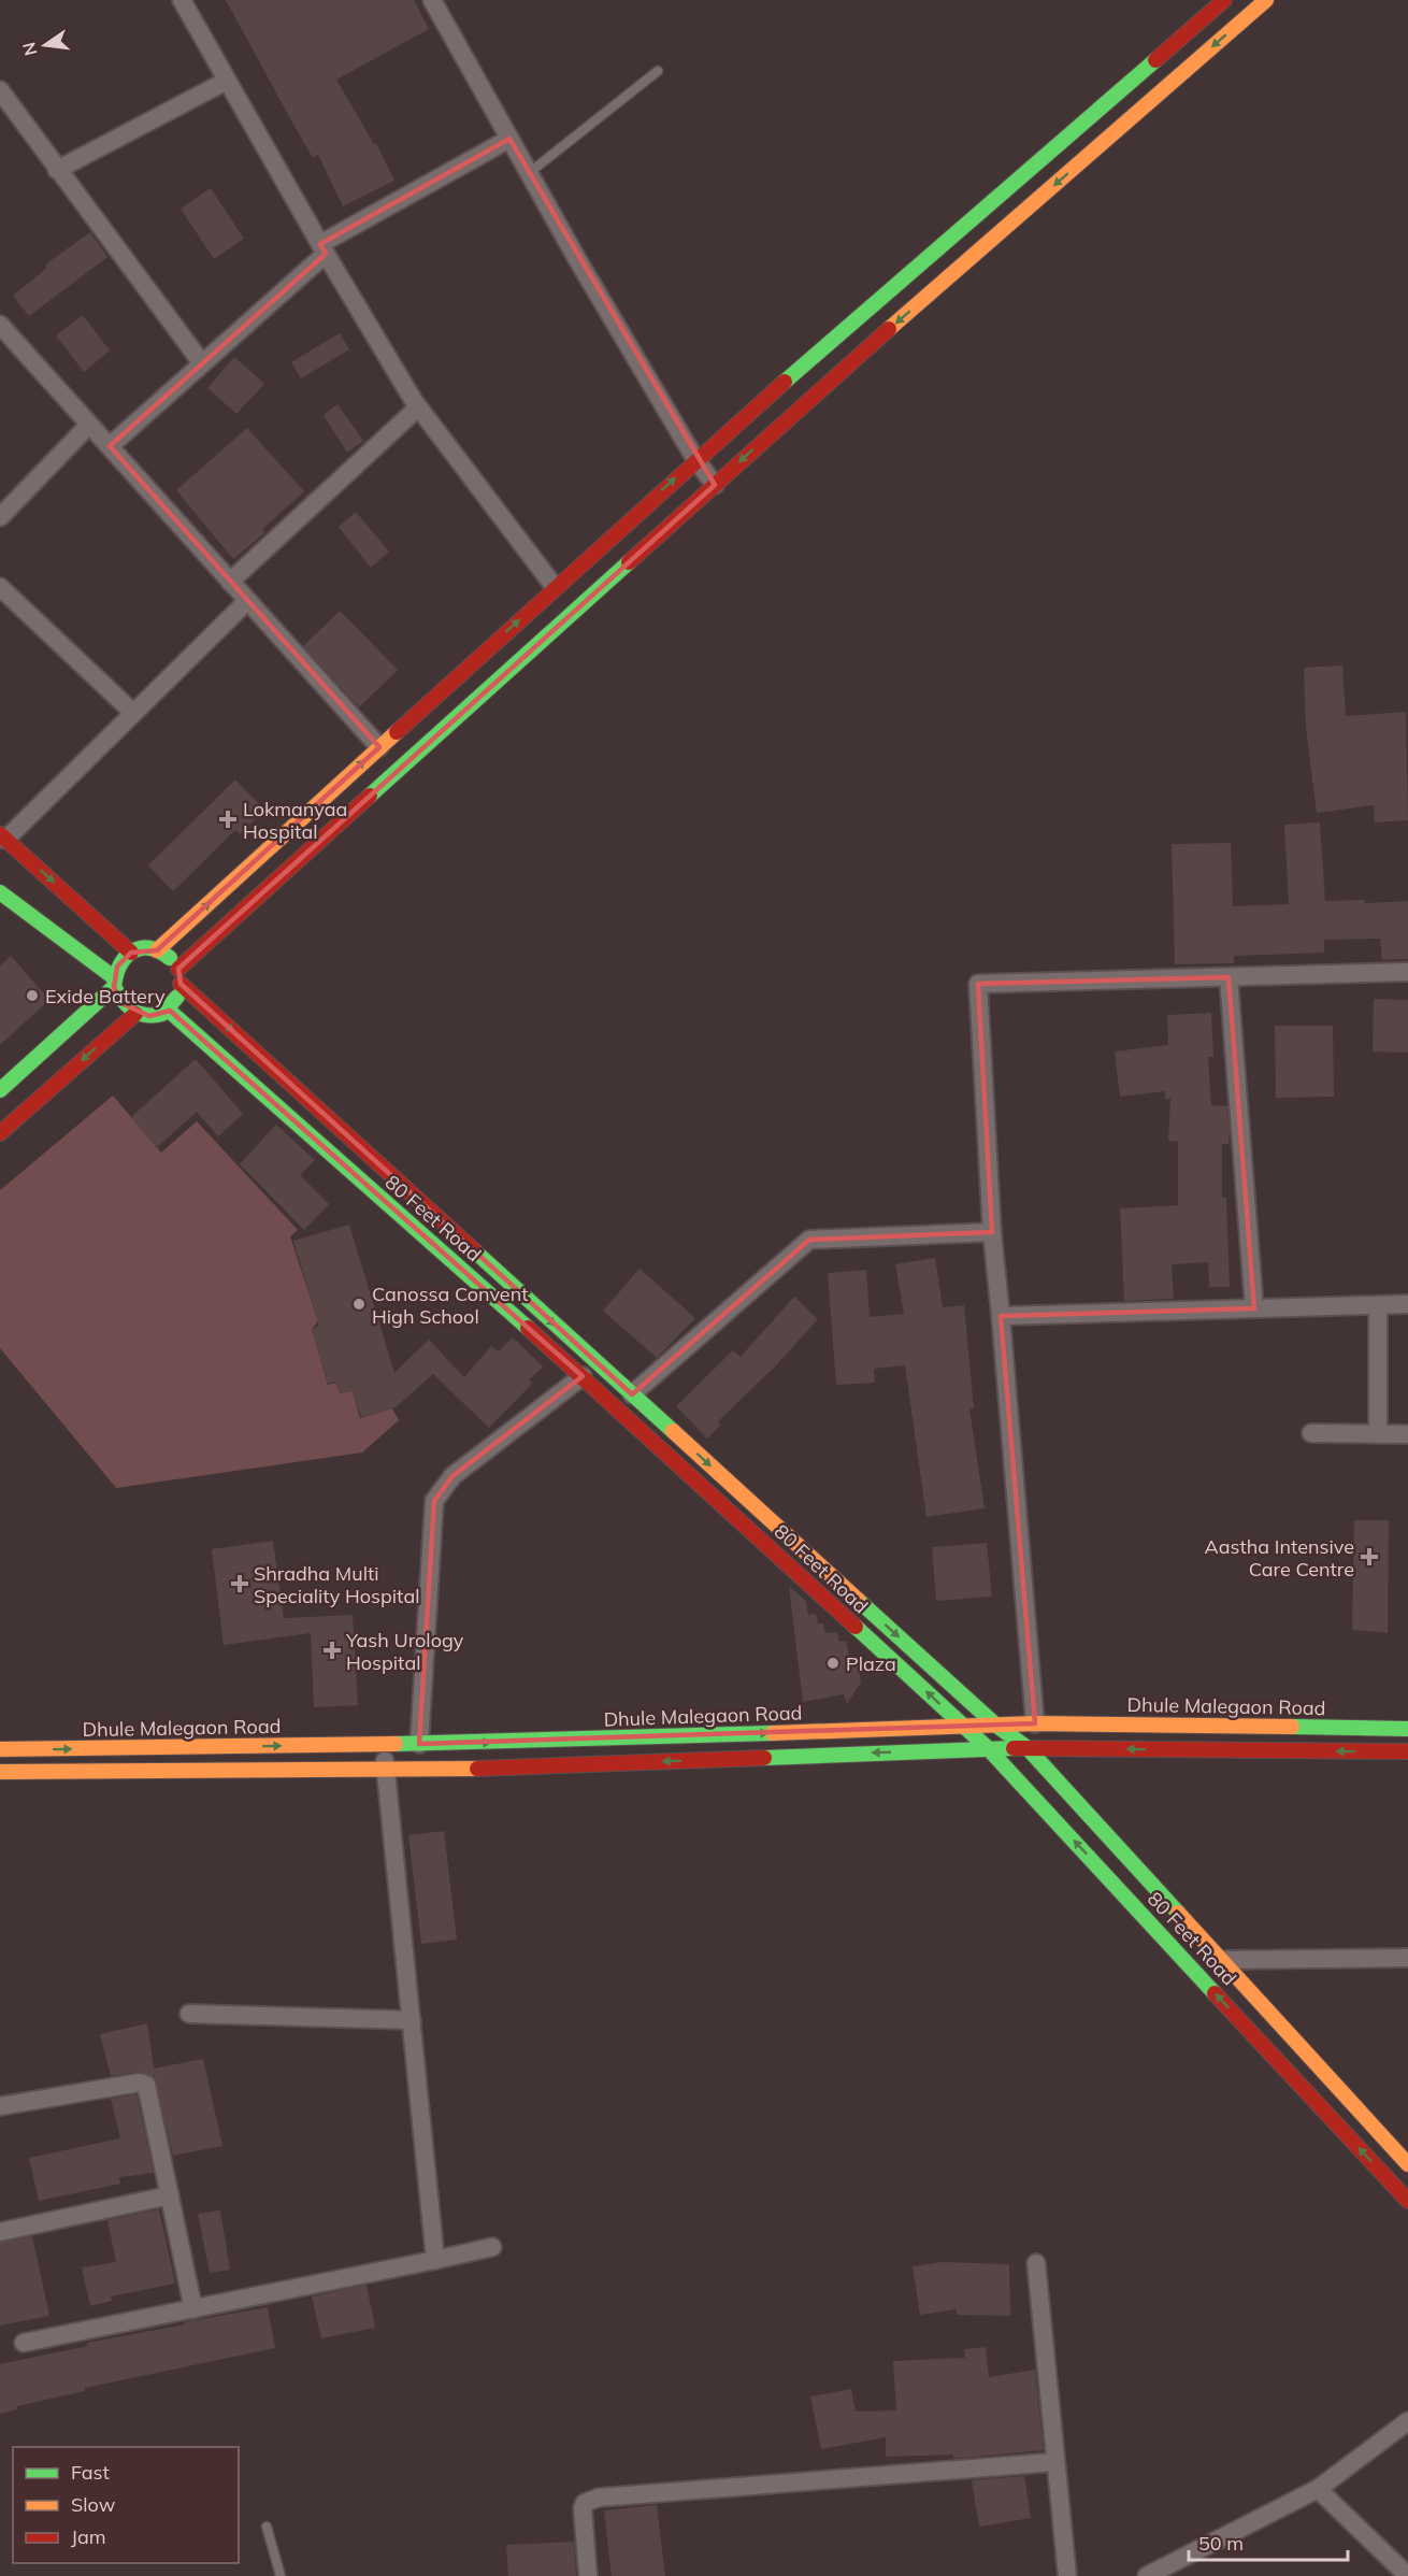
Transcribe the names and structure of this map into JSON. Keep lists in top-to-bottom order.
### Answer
{
  "streets": {
    "main road": ["80 Feet Road", "Dhule Malegaon Road"]
  },
  "crossings": [
    ["80 Feet Road", "Dhule Malegaon Road"]
  ],
  "places": {
    "health": [
      "Lokmanyaa Hospital",
      "Aastha Intensive Care Centre",
      "Shradha Multi Speciality Hospital",
      "Yash Urology Hospital"
    ],
    "other": ["Exide Battery", "Canossa Convent High School", "Plaza"]
  },
  "legend": ["Fast", "Slow", "Jam"],
  "scale_bar": "50 m",
  "north": "left"
}
